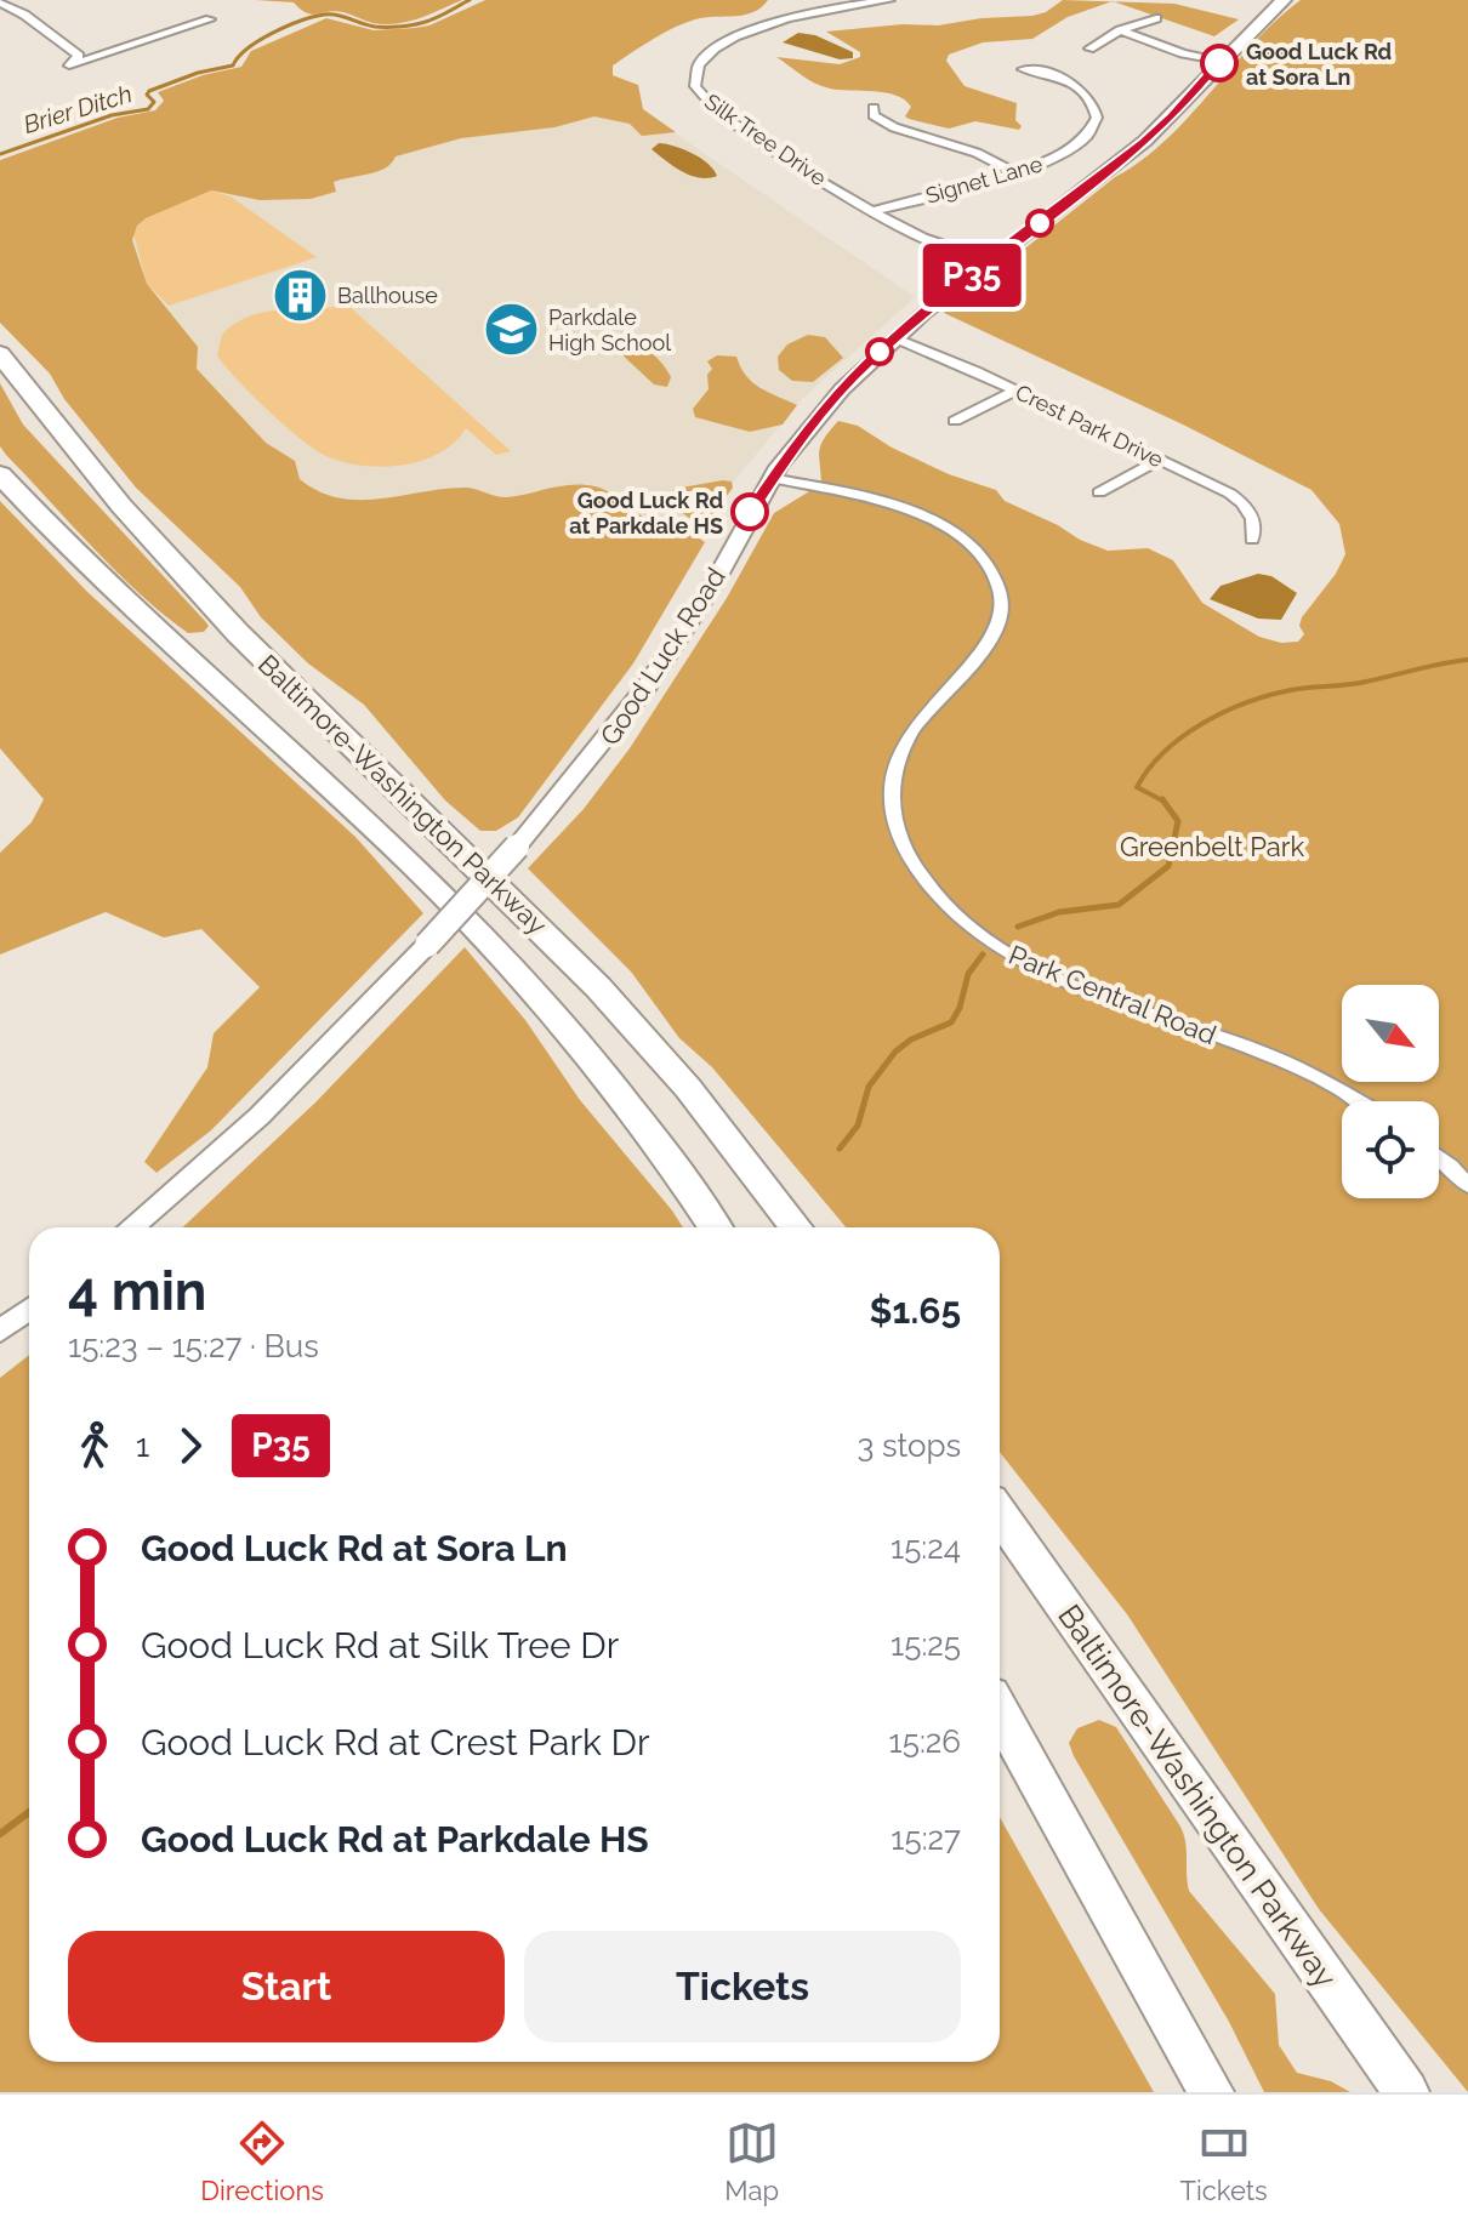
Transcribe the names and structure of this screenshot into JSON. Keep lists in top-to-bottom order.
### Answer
{
  "streets": {
    "highway": ["Baltimore-Washington Parkway"],
    "main road": ["Good Luck Road"],
    "street": [
      "Silk Tree Drive",
      "Signet Lane",
      "Crest Park Drive",
      "Park Central Road"
    ]
  },
  "crossings": [
    ["Silk Tree Drive", "Signet Lane"],
    ["Silk Tree Drive", "Good Luck Road"],
    ["Crest Park Drive", "Good Luck Road"],
    ["Good Luck Road", "Park Central Road"]
  ],
  "water": ["Brier Ditch"],
  "parks": ["Greenbelt Park"],
  "places": {
    "other": ["Good Luck Rd at Sora Ln", "Good Luck Rd at Parkdale HS"],
    "building": ["Ballhouse"],
    "school or university": ["Parkdale High School"]
  },
  "lines": ["bus line P35"],
  "north": "bottom right",
  "page": {
    "on_map": "P35",
    "heading": ["4 min", "15:23 – 15:27 · Bus", "$1.65"],
    "legs": ["1", "P35", "3 stops"],
    "list": [
      {
        "name": "Good Luck Rd at Sora Ln",
        "value": "15:24"
      },
      {
        "name": "Good Luck Rd at Silk Tree Dr",
        "value": "15:25"
      },
      {
        "name": "Good Luck Rd at Crest Park Dr",
        "value": "15:26"
      },
      {
        "name": "Good Luck Rd at Parkdale HS",
        "value": "15:27"
      }
    ],
    "buttons": ["Start", "Tickets"],
    "tabs": ["Directions", "Map", "Tickets"]
  }
}
